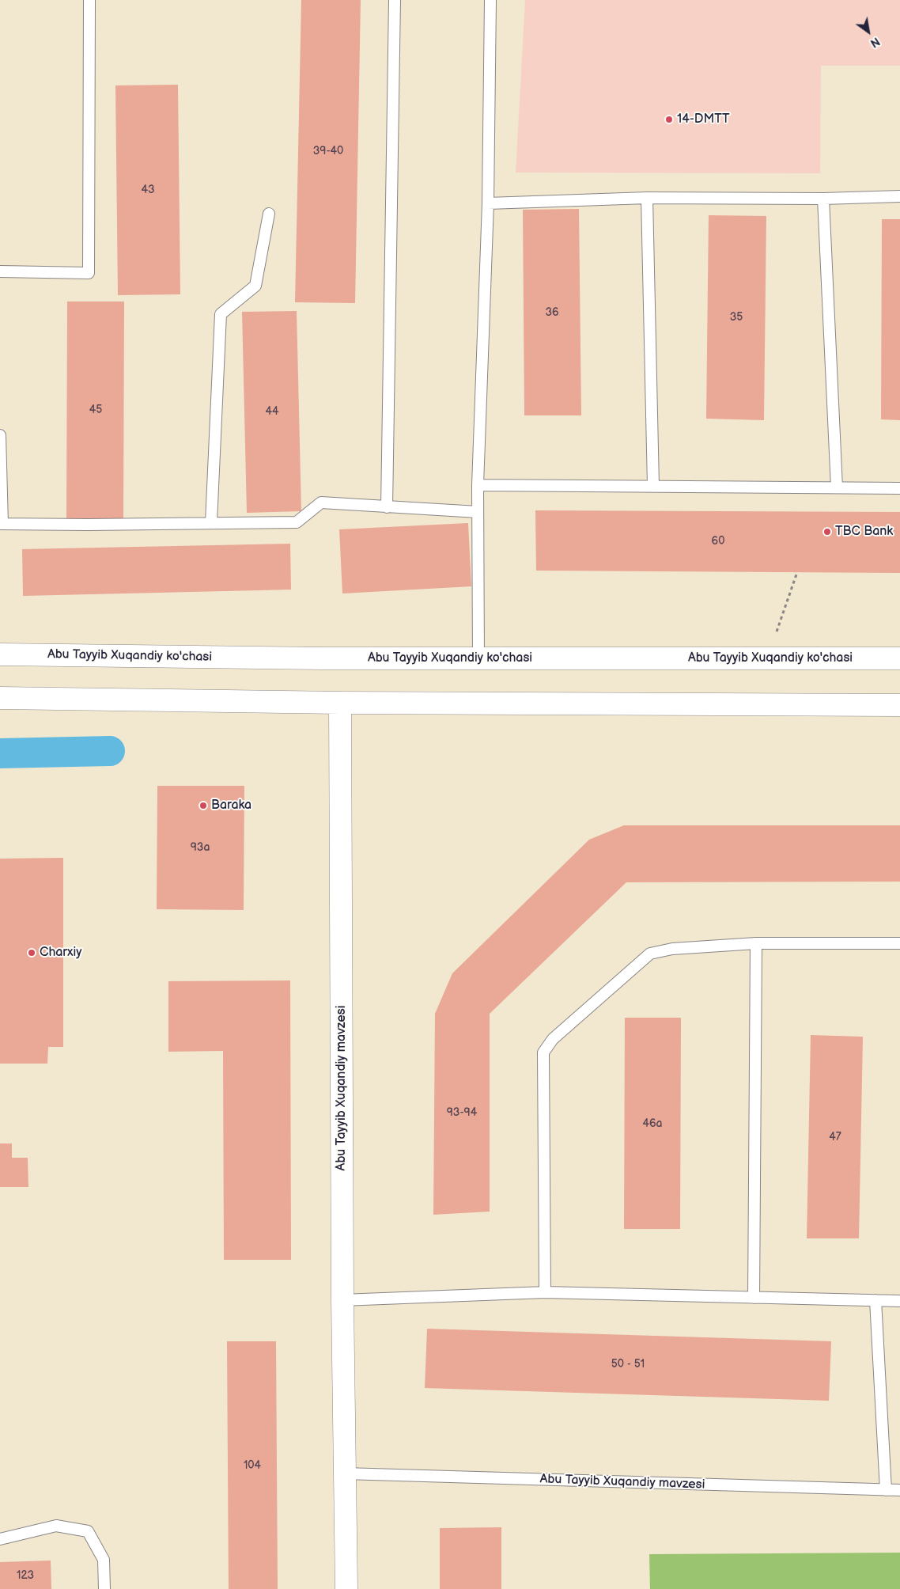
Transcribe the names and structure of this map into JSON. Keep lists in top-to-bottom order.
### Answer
{
  "streets": {
    "main road": ["Abu Tayyib Xuqandiy ko'chasi", "Abu Tayyib Xuqandiy mavzesi"]
  },
  "places": [
    "14-DMTT",
    "TBC Bank",
    "Baraka",
    "Charxiy"
  ],
  "house_numbers": [
    "39-40",
    "43",
    "36",
    "35",
    "45",
    "44",
    "60",
    "93a",
    "93-94",
    "46a",
    "47",
    "50 - 51",
    "104",
    "123"
  ],
  "north": "bottom right"
}
